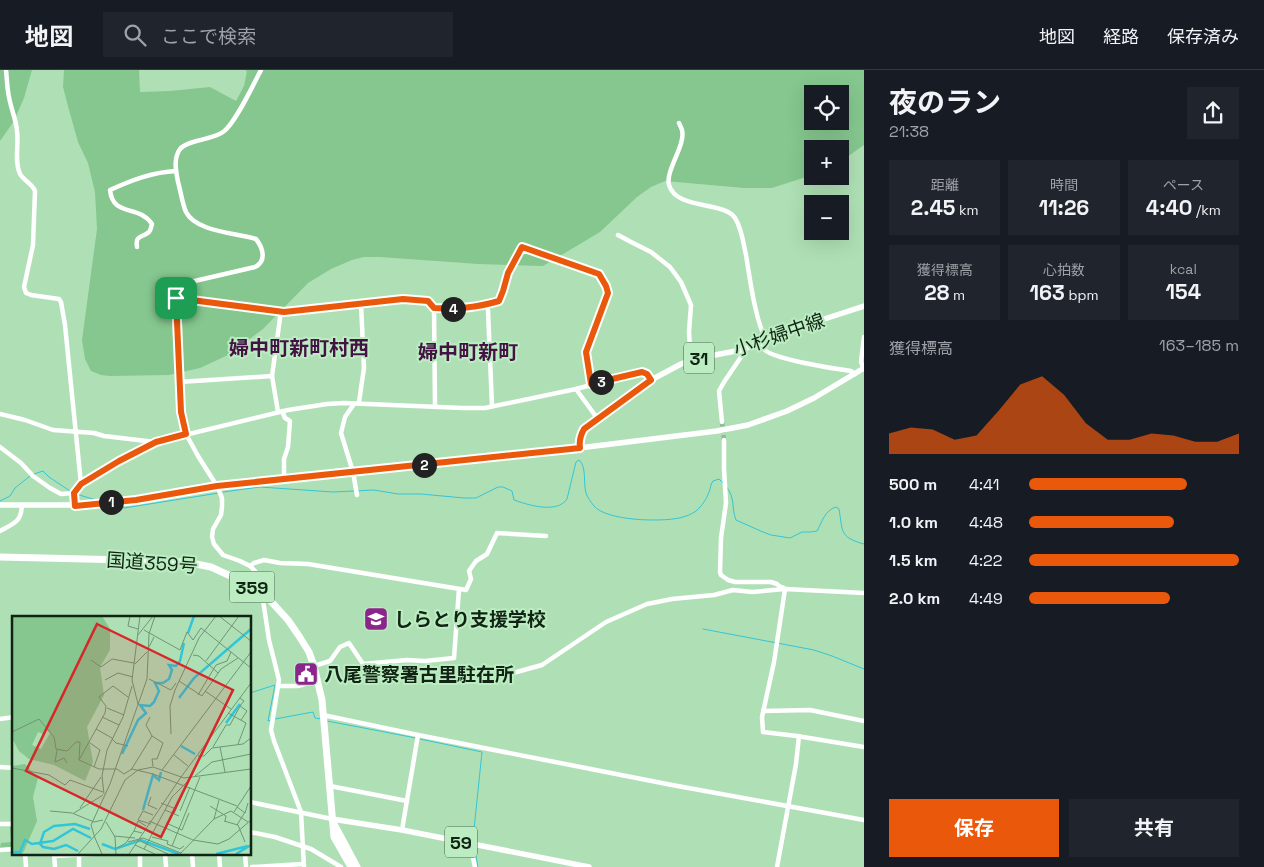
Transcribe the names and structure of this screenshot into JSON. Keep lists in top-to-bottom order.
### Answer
{
  "streets": {
    "highway": ["国道359号", "359"],
    "main road": ["小杉婦中線", "31", "59"]
  },
  "crossings": [
    ["国道359号", "59"]
  ],
  "districts": ["婦中町新町村西", "婦中町新町"],
  "places": {
    "school or university": ["しらとり支援学校"],
    "public building": ["八尾警察署古里駐在所"]
  },
  "page": {
    "header": "地図",
    "search": "ここで検索",
    "nav": ["地図", "経路", "保存済み"],
    "heading": ["夜のラン", "21:38"],
    "map_buttons": ["+", "−"],
    "stats": [
      ["距離", "2.45 km"],
      ["時間", "11:26"],
      ["ペース", "4:40 /km"],
      ["獲得標高", "28 m"],
      ["心拍数", "163 bpm"],
      ["kcal", "154"]
    ],
    "pins": [
      "4",
      "3",
      "2",
      "1"
    ],
    "chart": ["獲得標高", "163–185 m"],
    "list": [
      {
        "name": "500 m",
        "note": "4:41"
      },
      {
        "name": "1.0 km",
        "note": "4:48"
      },
      {
        "name": "1.5 km",
        "note": "4:22"
      },
      {
        "name": "2.0 km",
        "note": "4:49"
      }
    ],
    "buttons": ["保存", "共有"]
  }
}
